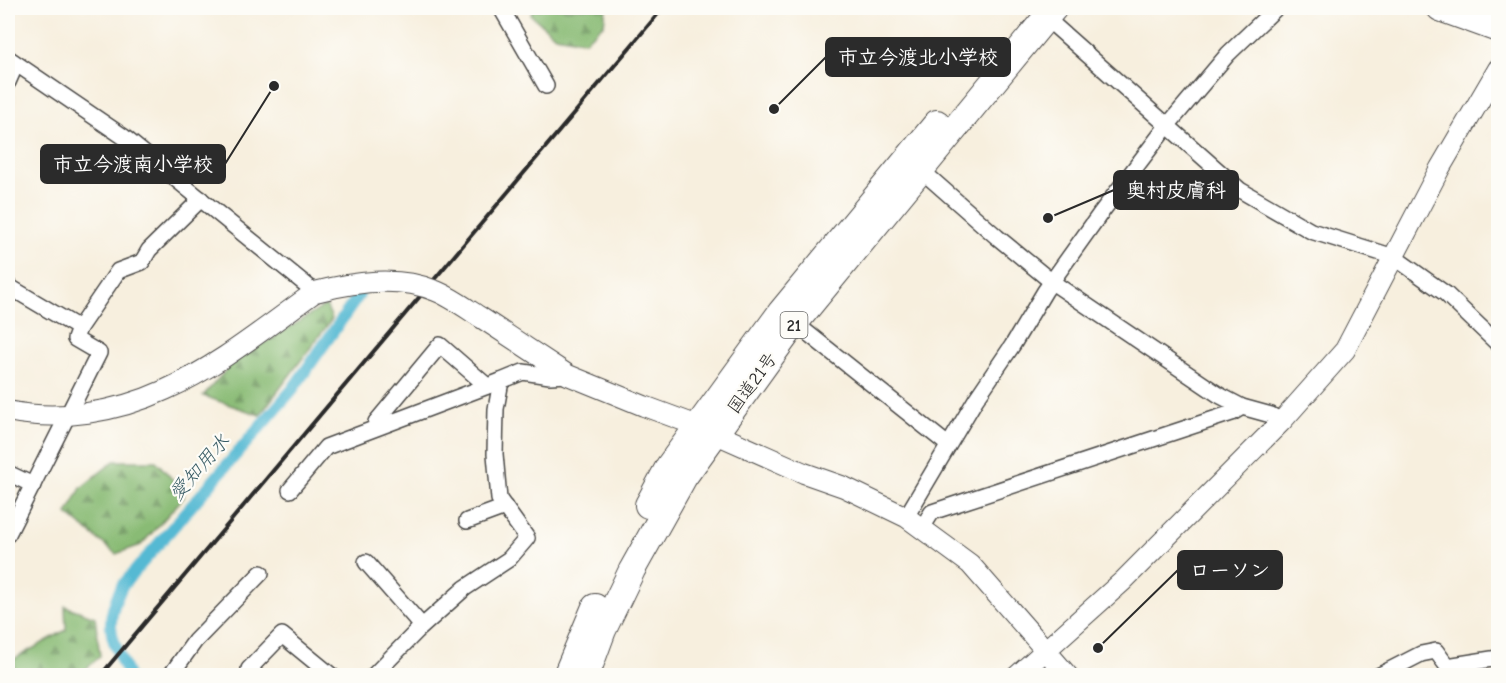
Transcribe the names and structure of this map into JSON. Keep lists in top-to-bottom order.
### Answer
{
  "streets": {
    "highway": ["21", "国道21号"]
  },
  "water": ["愛知用水"],
  "places": [
    "市立今渡南小学校",
    "市立今渡北小学校",
    "奥村皮膚科",
    "ローソン"
  ]
}
